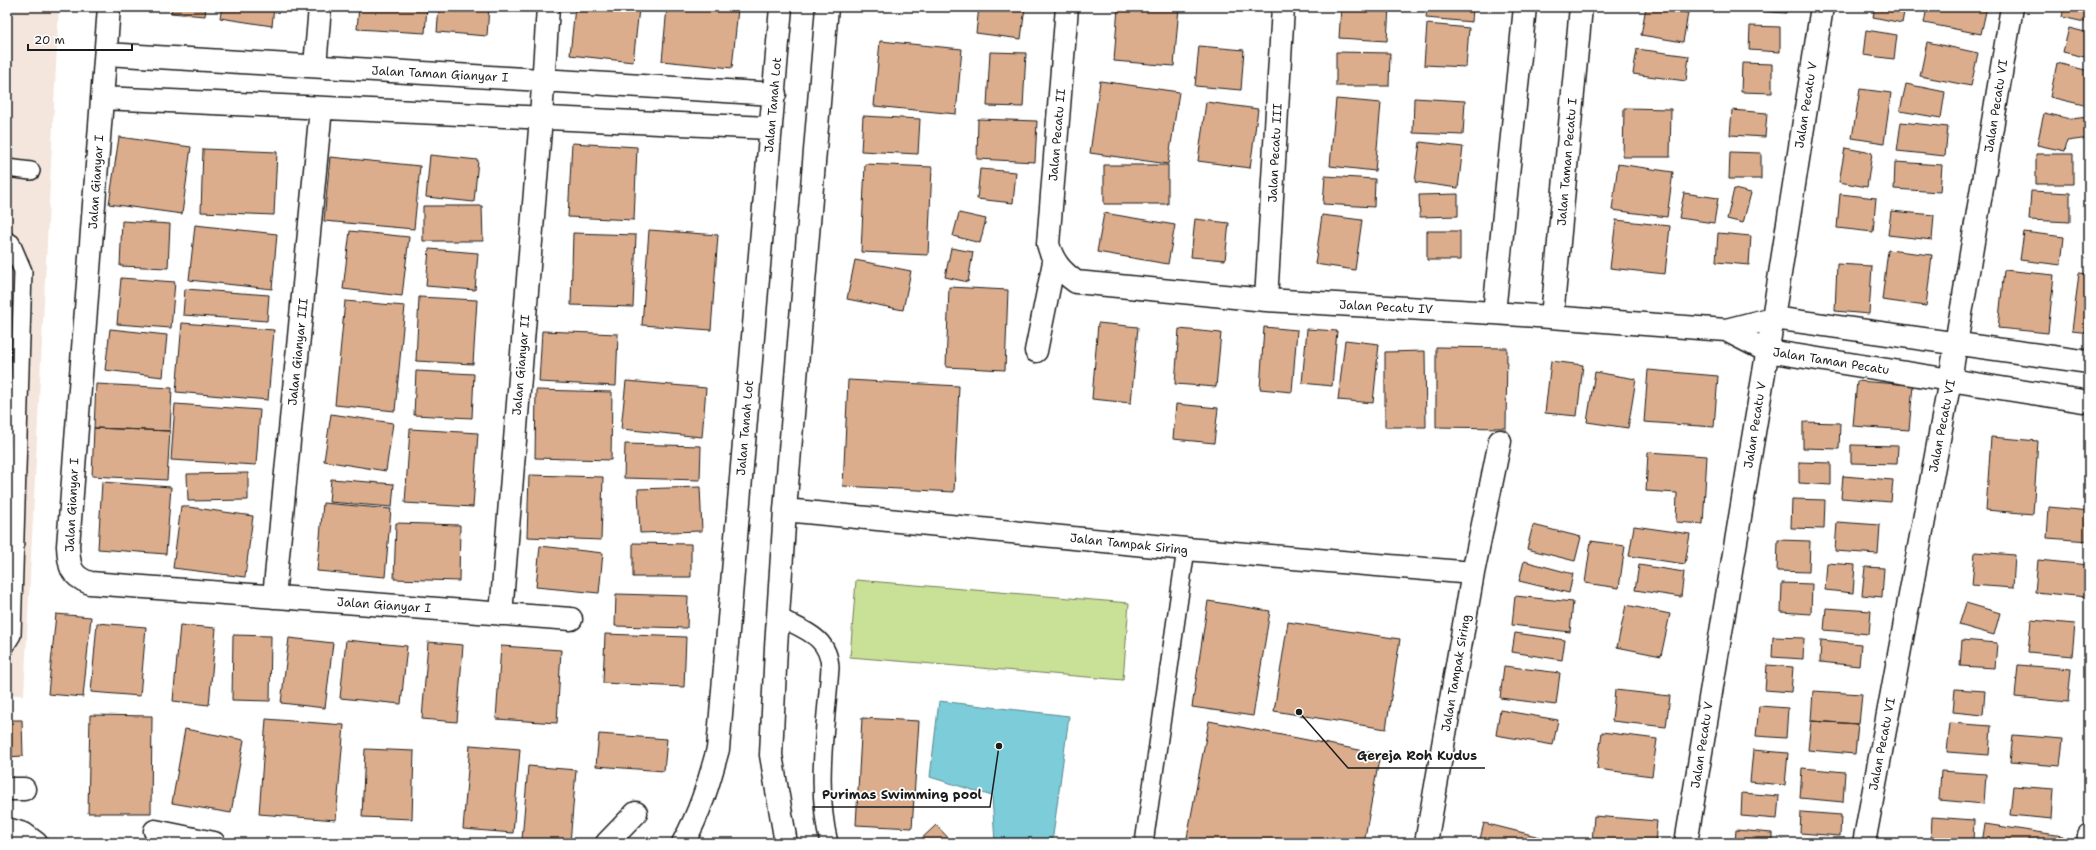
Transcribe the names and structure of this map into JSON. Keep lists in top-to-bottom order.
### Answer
{
  "streets": {
    "street": [
      "Jalan Taman Gianyar I",
      "Jalan Tanah Lot",
      "Jalan Pecatu V",
      "Jalan Pecatu VI",
      "Jalan Pecatu II",
      "Jalan Pecatu III",
      "Jalan Taman Pecatu I",
      "Jalan Gianyar I",
      "Jalan Pecatu IV",
      "Jalan Gianyar III",
      "Jalan Taman Pecatu",
      "Jalan Gianyar II",
      "Jalan Tampak Siring"
    ]
  },
  "crossings": [
    ["Jalan Taman Gianyar I", "Jalan Tanah Lot"],
    ["Jalan Taman Gianyar I", "Jalan Gianyar I"],
    ["Jalan Taman Gianyar I", "Jalan Gianyar II"],
    ["Jalan Pecatu V", "Jalan Taman Pecatu"],
    ["Jalan Pecatu VI", "Jalan Taman Pecatu"],
    ["Jalan Pecatu II", "Jalan Pecatu IV"],
    ["Jalan Pecatu III", "Jalan Pecatu IV"],
    ["Jalan Taman Pecatu I", "Jalan Pecatu IV"],
    ["Jalan Gianyar I", "Jalan Gianyar III"],
    ["Jalan Gianyar I", "Jalan Gianyar II"],
    ["Jalan Pecatu IV", "Jalan Taman Pecatu"]
  ],
  "places": ["Gereja Roh Kudus", "Purimas Swimming pool"],
  "scale_bar": "20 m"
}
